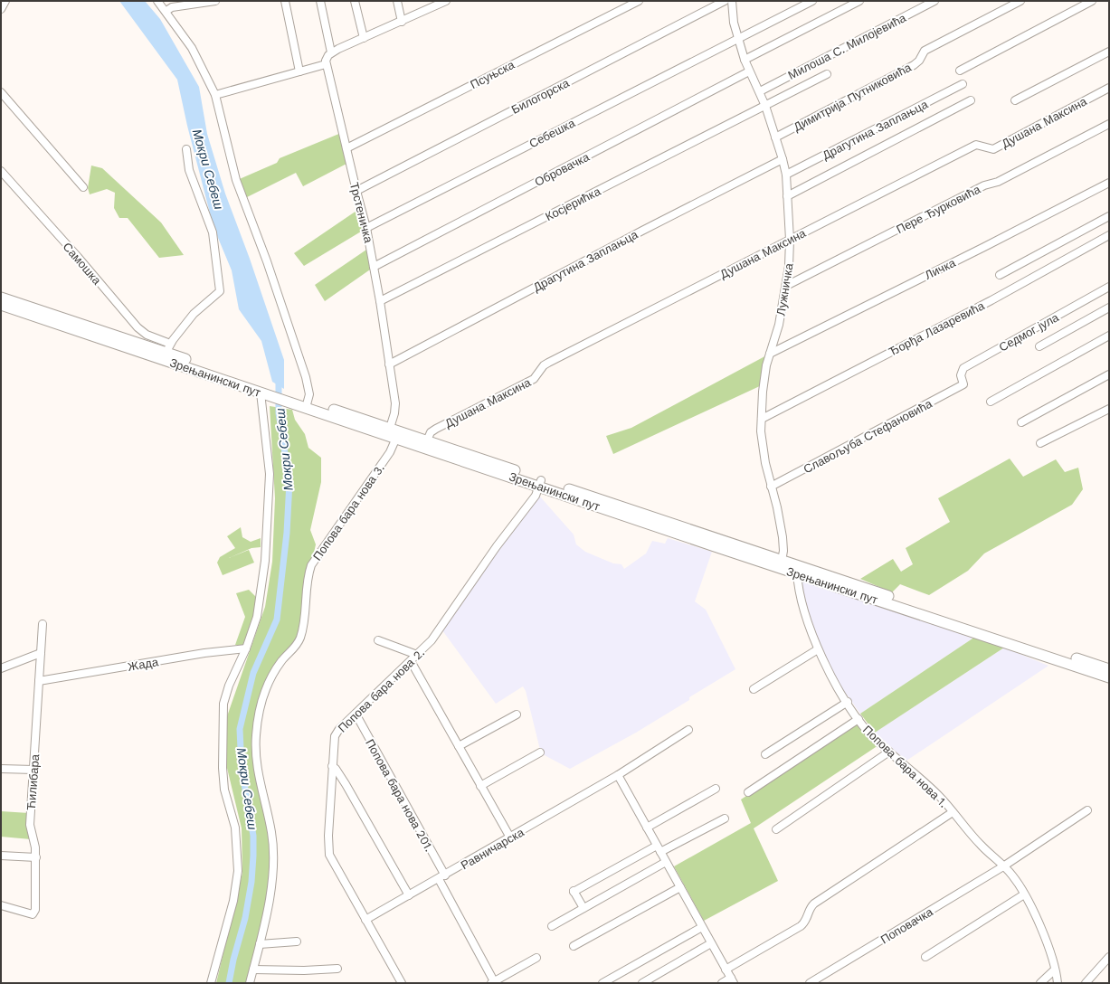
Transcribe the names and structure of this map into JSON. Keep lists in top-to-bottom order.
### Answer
{
  "streets": {
    "main road": ["Зрењанински пут"],
    "street": [
      "Милоша С. Милојевића",
      "Псуњска",
      "Билогорска",
      "Димитрија Путниковића",
      "Душана Максина",
      "Драгутина Заплањца",
      "Себешка",
      "Обровачка",
      "Косјерићка",
      "Пере Ђурковића",
      "Трстеничка",
      "Самошка",
      "Личка",
      "Лужничка",
      "Ђорђа Лазаревића",
      "Седмог јула",
      "Славољуба Стефановића",
      "Попова бара нова 3.",
      "Жада",
      "Попова бара нова 2.",
      "Попова бара нова 1.",
      "Ћилибара",
      "Попова бара нова 201.",
      "Равничарска",
      "Поповачка"
    ]
  },
  "crossings": [
    ["Милоша С. Милојевића", "Лужничка"],
    ["Псуњска", "Трстеничка"],
    ["Билогорска", "Трстеничка"],
    ["Билогорска", "Лужничка"],
    ["Димитрија Путниковића", "Лужничка"],
    ["Душана Максина", "Лужничка"],
    ["Душана Максина", "Зрењанински пут"],
    ["Драгутина Заплањца", "Трстеничка"],
    ["Драгутина Заплањца", "Лужничка"],
    ["Себешка", "Трстеничка"],
    ["Себешка", "Лужничка"],
    ["Обровачка", "Трстеничка"],
    ["Обровачка", "Лужничка"],
    ["Косјерићка", "Трстеничка"],
    ["Косјерићка", "Лужничка"],
    ["Пере Ђурковића", "Лужничка"],
    ["Трстеничка", "Зрењанински пут"],
    ["Самошка", "Зрењанински пут"],
    ["Личка", "Лужничка"],
    ["Лужничка", "Ђорђа Лазаревића"],
    ["Лужничка", "Зрењанински пут"],
    ["Лужничка", "Славољуба Стефановића"],
    ["Седмог јула", "Славољуба Стефановића"],
    ["Зрењанински пут", "Попова бара нова 3."],
    ["Зрењанински пут", "Попова бара нова 2."],
    ["Зрењанински пут", "Попова бара нова 1."],
    ["Жада", "Ћилибара"],
    ["Попова бара нова 2.", "Попова бара нова 201."],
    ["Попова бара нова 2.", "Равничарска"],
    ["Попова бара нова 1.", "Поповачка"],
    ["Попова бара нова 201.", "Равничарска"]
  ],
  "water": ["Мокри Себеш"]
}
